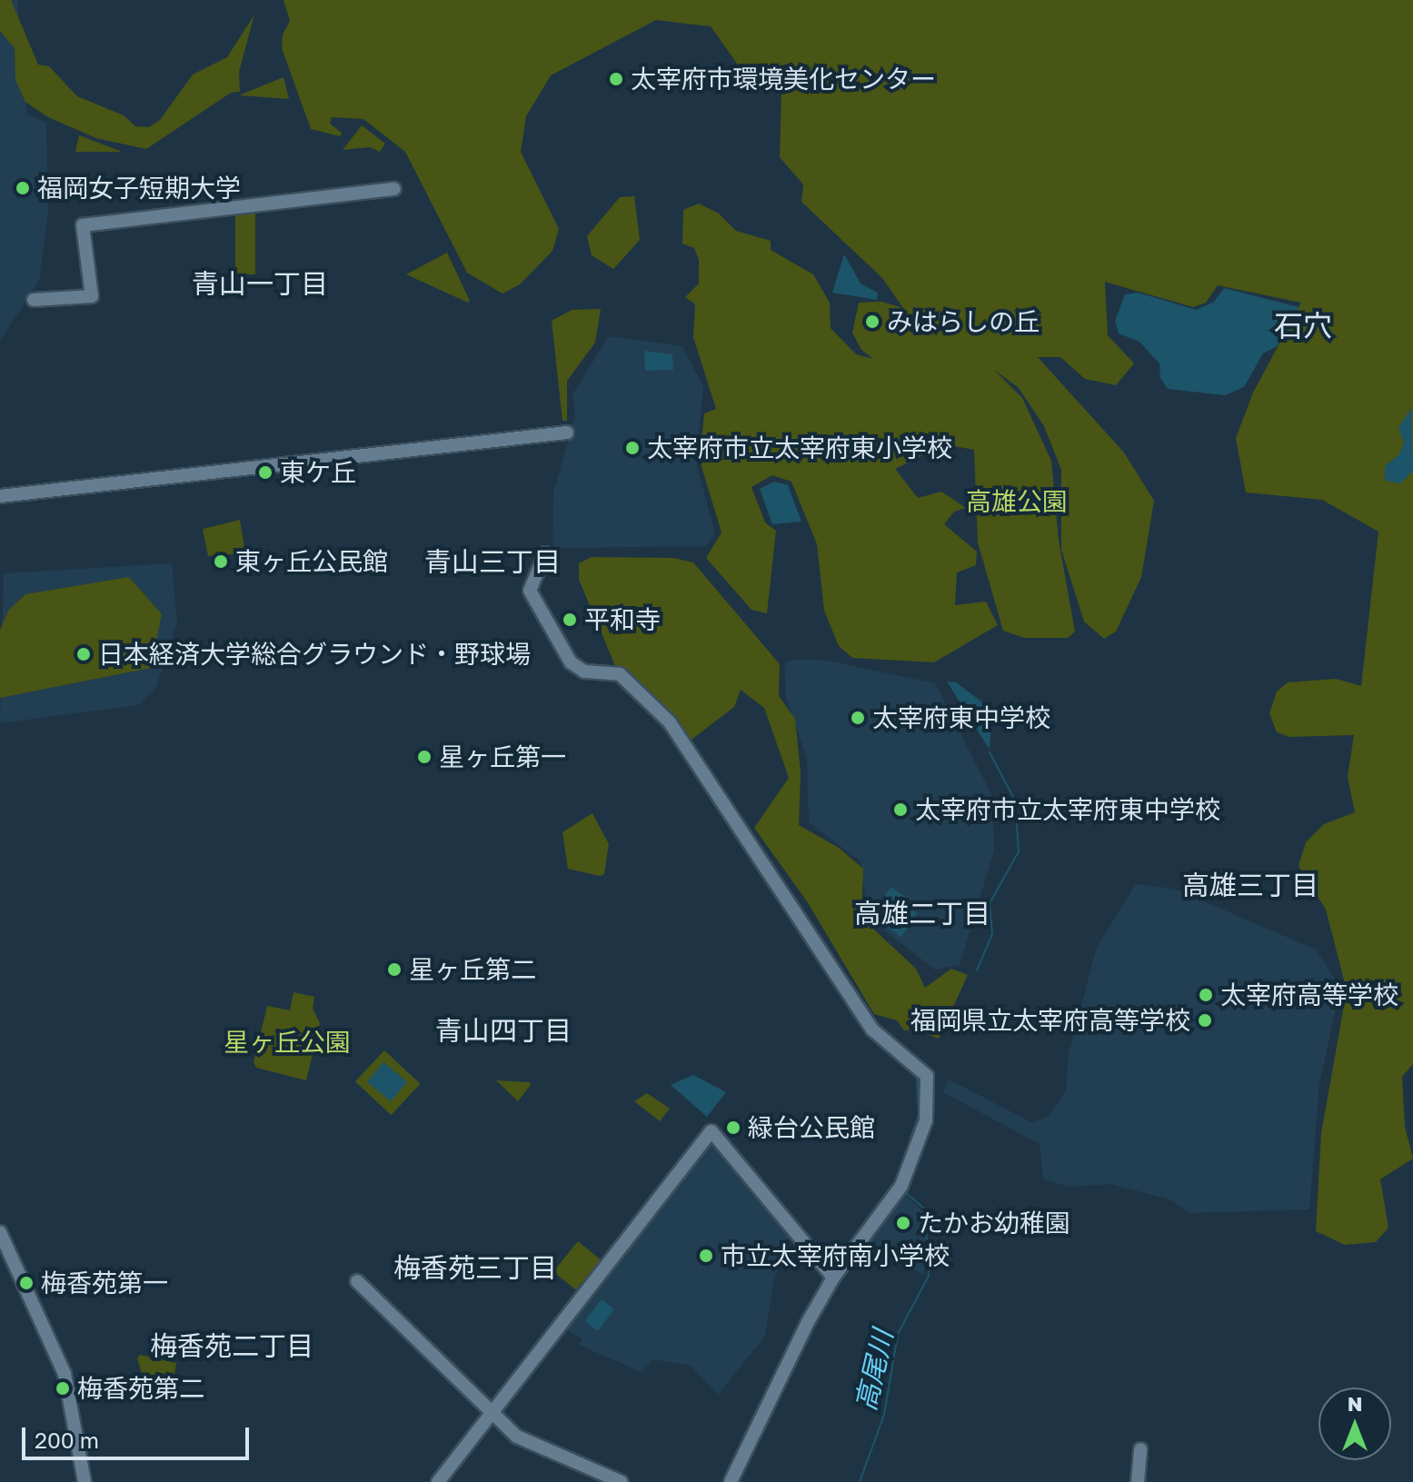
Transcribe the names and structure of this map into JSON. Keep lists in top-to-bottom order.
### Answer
{
  "districts": [
    "青山一丁目",
    "石穴",
    "青山三丁目",
    "高雄三丁目",
    "高雄二丁目",
    "青山四丁目",
    "梅香苑三丁目",
    "梅香苑二丁目"
  ],
  "water": ["高尾川"],
  "parks": ["高雄公園", "星ヶ丘公園"],
  "places": [
    "太宰府市環境美化センター",
    "福岡女子短期大学",
    "みはらしの丘",
    "太宰府市立太宰府東小学校",
    "東ケ丘",
    "東ヶ丘公民館",
    "平和寺",
    "日本経済大学総合グラウンド・野球場",
    "太宰府東中学校",
    "星ヶ丘第一",
    "太宰府市立太宰府東中学校",
    "星ヶ丘第二",
    "太宰府高等学校",
    "福岡県立太宰府高等学校",
    "緑台公民館",
    "たかお幼稚園",
    "市立太宰府南小学校",
    "梅香苑第一",
    "梅香苑第二"
  ],
  "scale_bar": "200 m",
  "north": "top"
}
